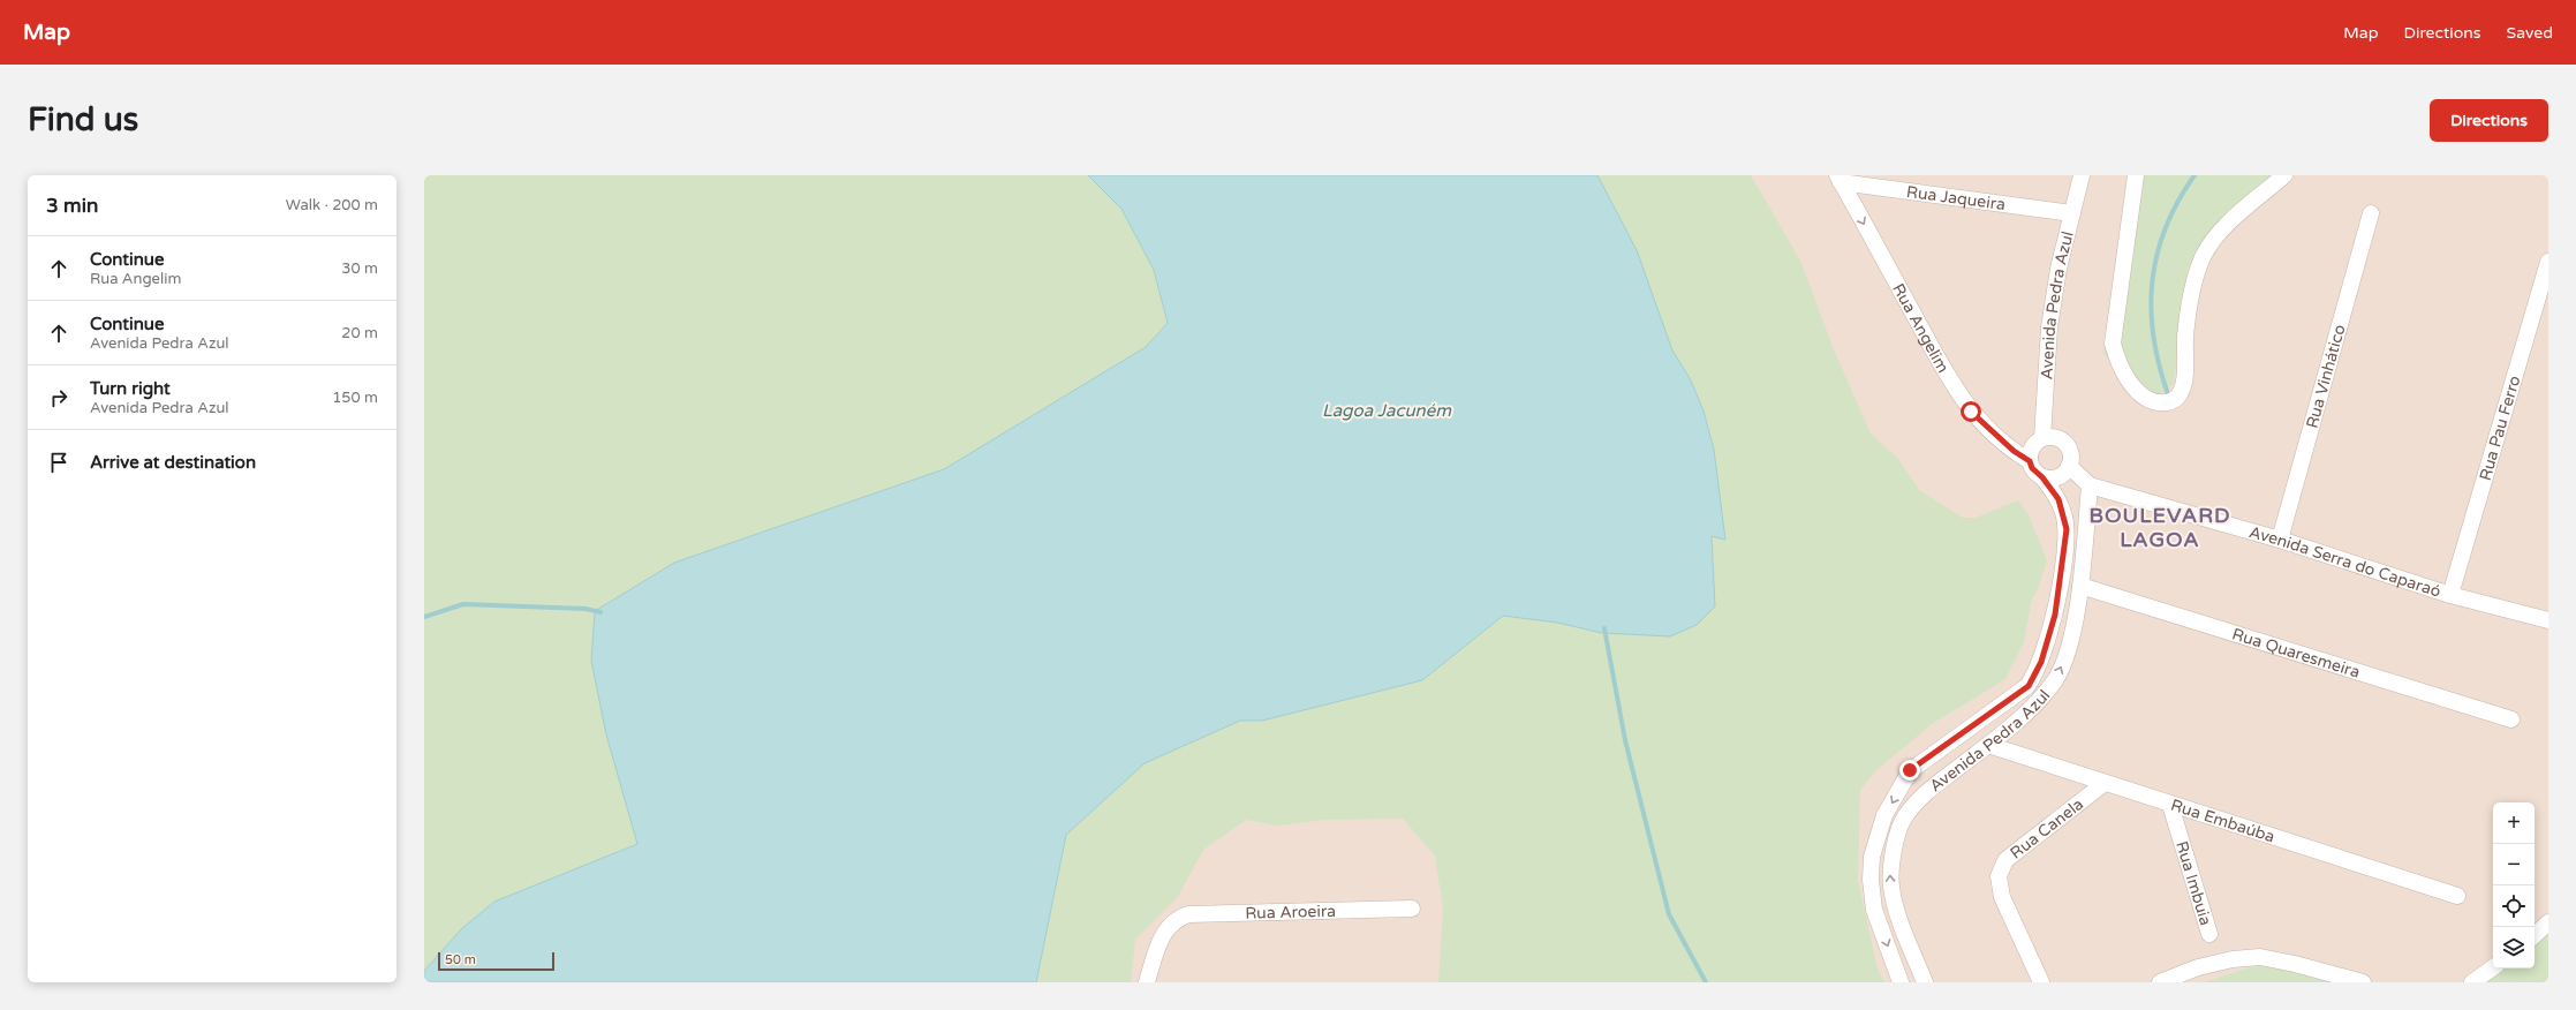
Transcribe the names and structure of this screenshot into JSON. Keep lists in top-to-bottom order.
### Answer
{
  "streets": {
    "street": [
      "Rua Jaqueira",
      "Avenida Pedra Azul",
      "Rua Angelim",
      "Rua Vinhático",
      "Rua Pau Ferro",
      "Avenida Serra do Caparaó",
      "Rua Quaresmeira",
      "Rua Embaúba",
      "Rua Canela",
      "Rua Imbuia",
      "Rua Aroeira"
    ]
  },
  "crossings": [
    ["Rua Jaqueira", "Avenida Pedra Azul"],
    ["Rua Jaqueira", "Rua Angelim"],
    ["Avenida Pedra Azul", "Rua Angelim"],
    ["Avenida Pedra Azul", "Avenida Serra do Caparaó"],
    ["Avenida Pedra Azul", "Rua Quaresmeira"],
    ["Avenida Pedra Azul", "Rua Embaúba"],
    ["Rua Vinhático", "Avenida Serra do Caparaó"],
    ["Rua Pau Ferro", "Avenida Serra do Caparaó"],
    ["Rua Embaúba", "Rua Canela"],
    ["Rua Embaúba", "Rua Imbuia"]
  ],
  "one_way": ["Rua Angelim"],
  "districts": ["BOULEVARD LAGOA"],
  "water": ["Lagoa Jacuném"],
  "scale_bar": "50 m",
  "page": {
    "header": "Map",
    "nav": ["Map", "Directions", "Saved"],
    "buttons": "Directions",
    "title": "Find us",
    "heading": ["3 min", "Walk · 200 m"],
    "list": [
      ["Continue", "Rua Angelim", "30 m"],
      ["Continue", "Avenida Pedra Azul", "20 m"],
      ["Turn right", "Avenida Pedra Azul", "150 m"],
      "Arrive at destination"
    ],
    "map_buttons": ["+", "−"],
    "scale": "50 m"
  }
}
